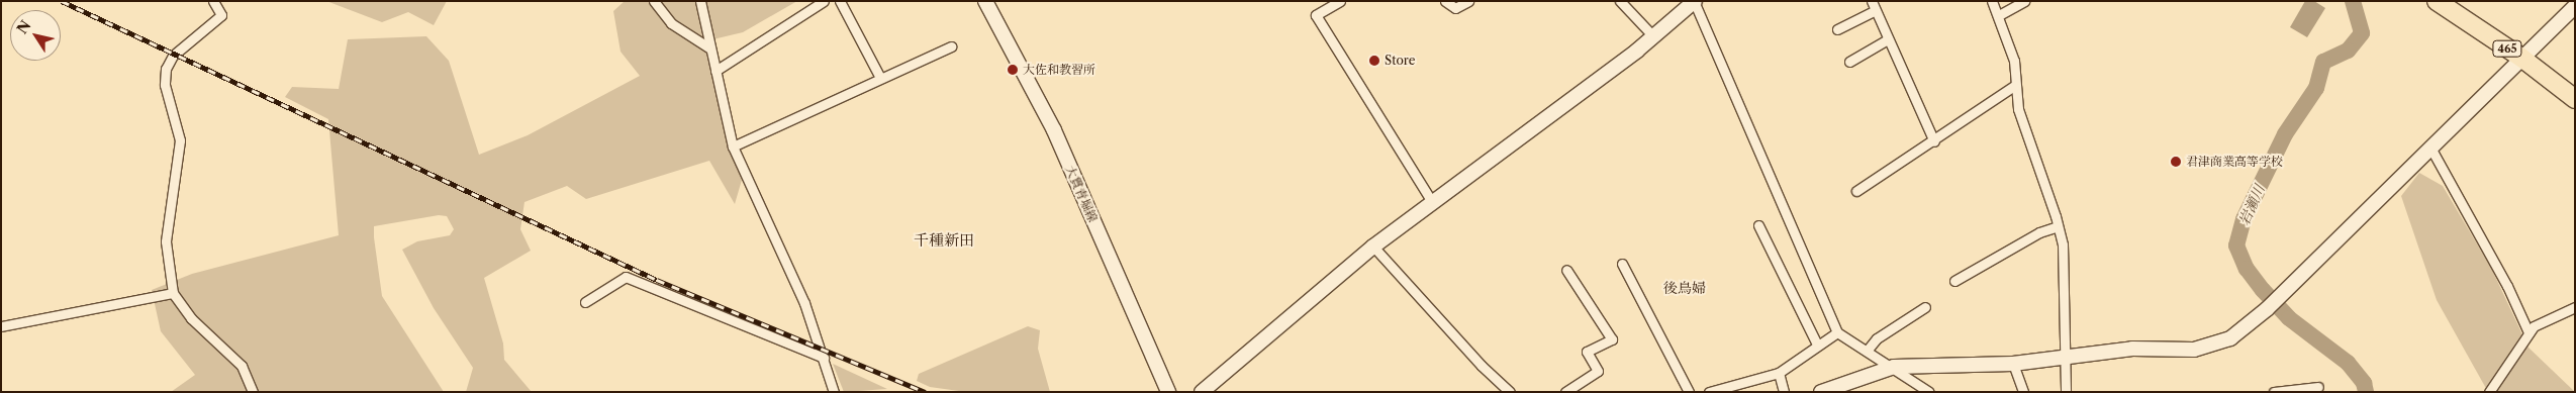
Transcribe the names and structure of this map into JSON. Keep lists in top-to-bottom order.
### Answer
{
  "streets": {
    "highway": ["465"],
    "street": ["大貫青堀線"]
  },
  "districts": ["千種新田", "後鳥婦"],
  "water": ["岩瀬川"],
  "places": ["Store", "大佐和教習所", "君津商業高等学校"],
  "north": "top left"
}
